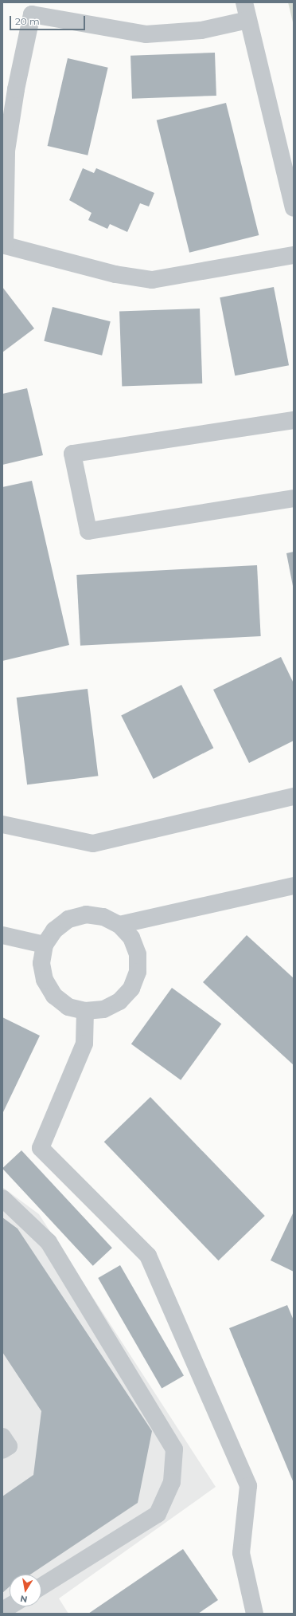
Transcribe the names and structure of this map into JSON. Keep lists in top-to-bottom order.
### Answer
{
  "scale_bar": "20 m",
  "north": "bottom"
}
